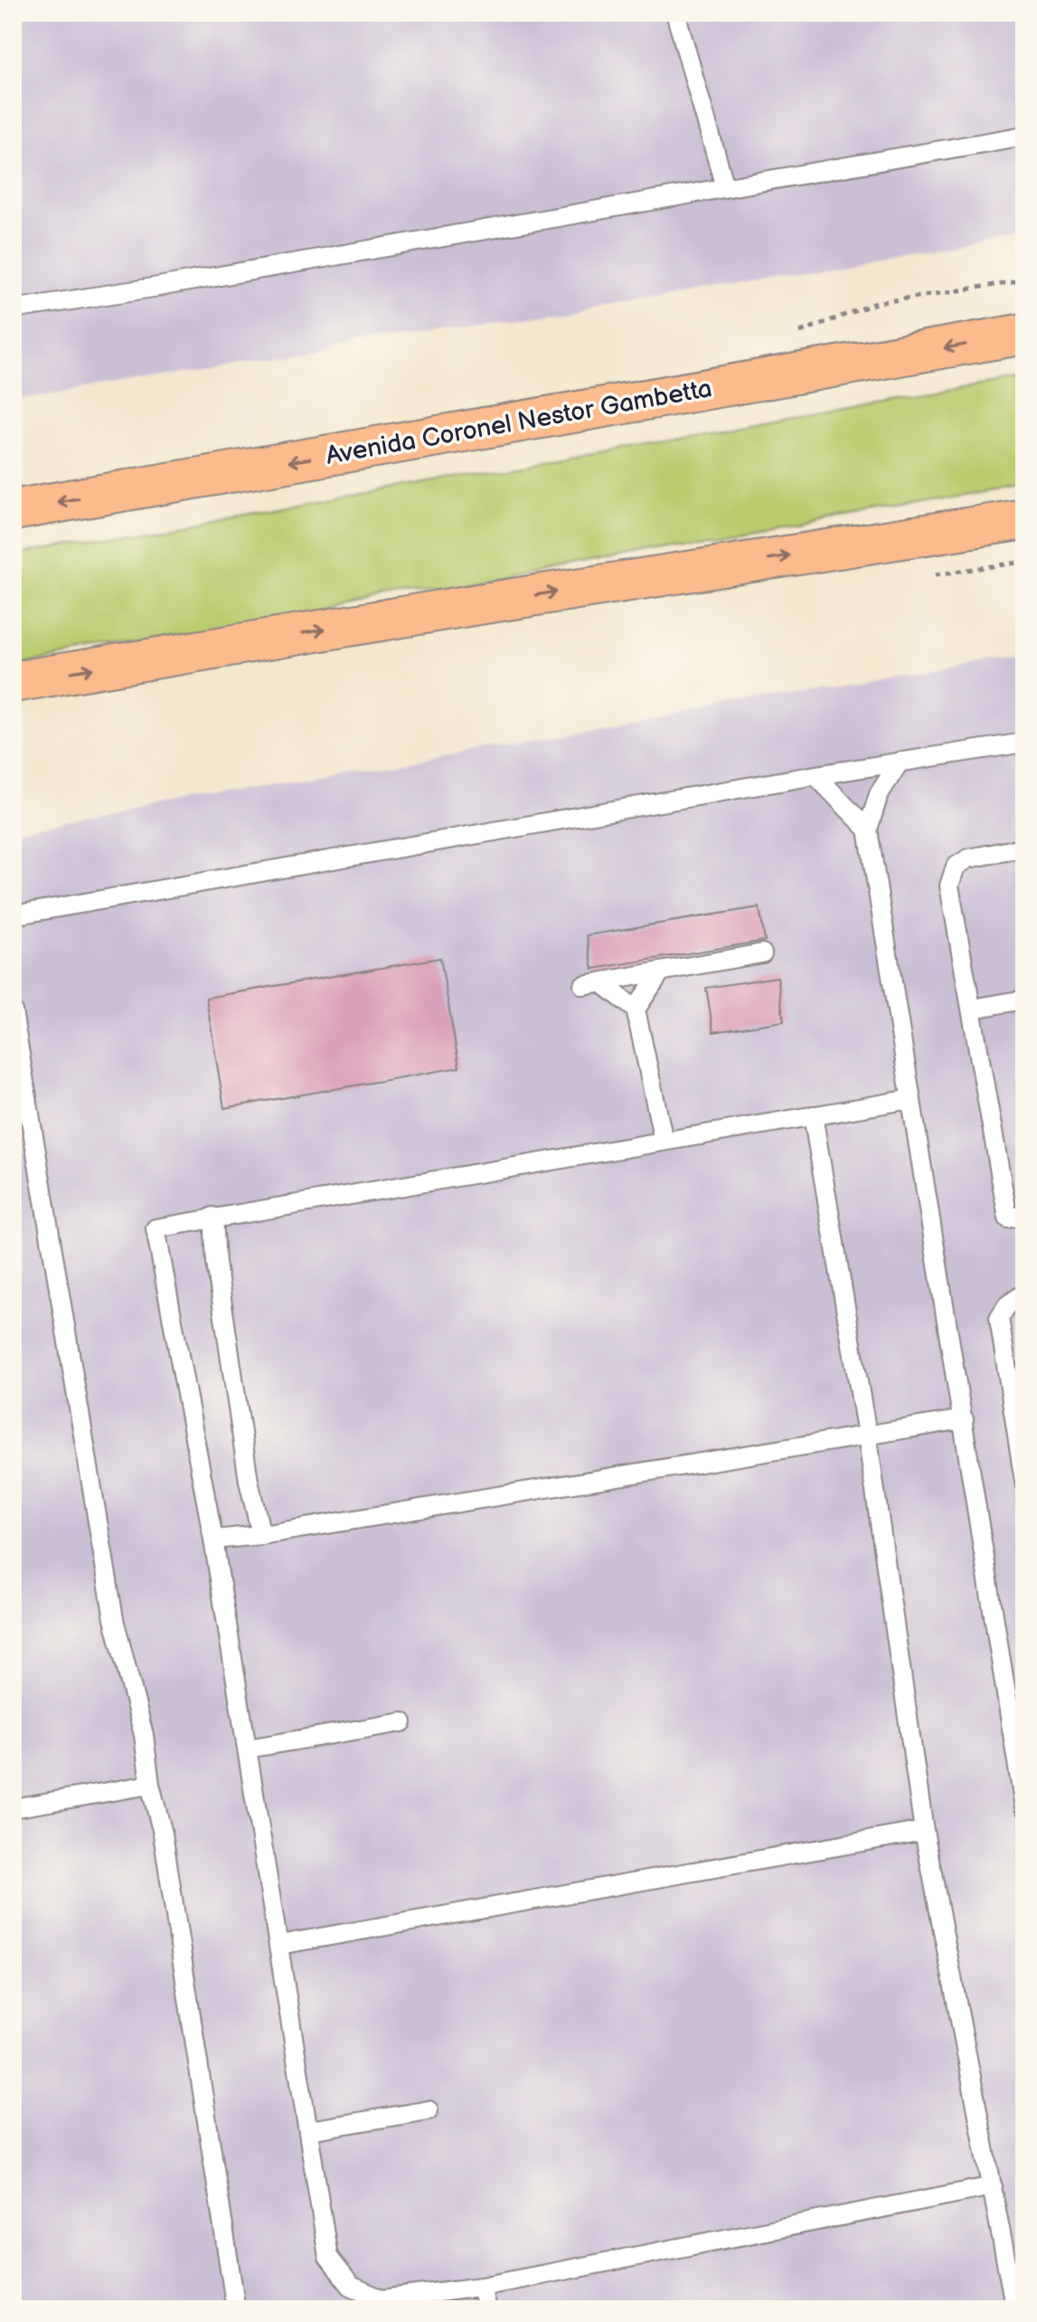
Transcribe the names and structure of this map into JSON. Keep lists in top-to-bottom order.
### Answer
{
  "streets": {
    "highway": ["Avenida Coronel Nestor Gambetta"]
  }
}
